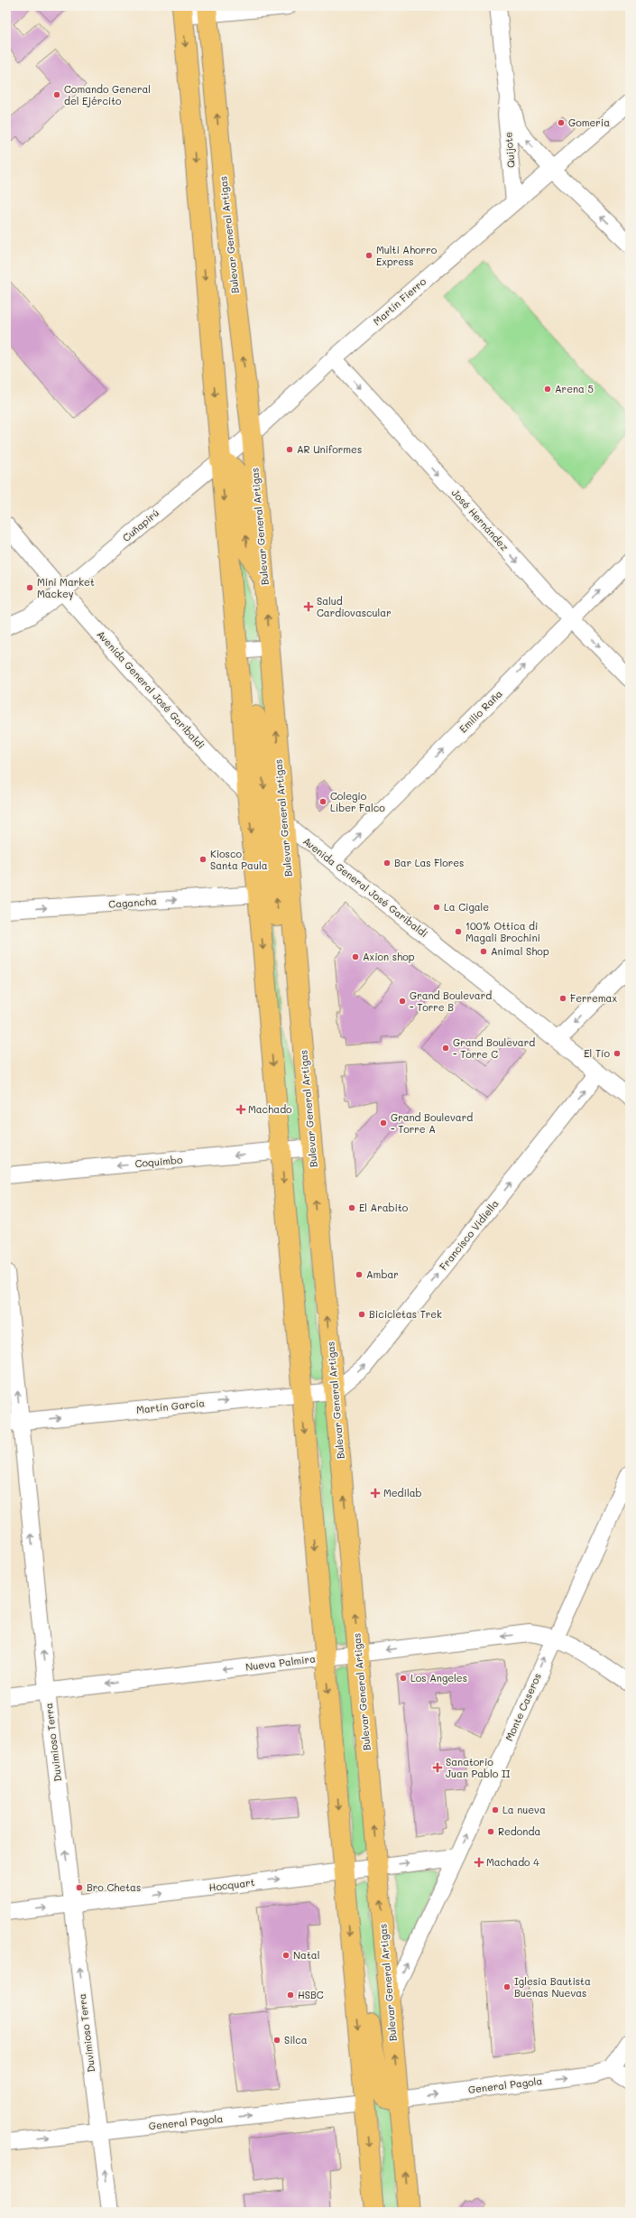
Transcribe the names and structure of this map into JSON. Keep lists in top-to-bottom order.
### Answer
{
  "streets": {
    "main road": ["Bulevar General Artigas"],
    "street": [
      "Quijote",
      "Martín Fierro",
      "José Hernández",
      "Cuñapirú",
      "Avenida General José Garibaldi",
      "Emilio Raña",
      "Cagancha",
      "Coquimbo",
      "Francisco Vidiella",
      "Martín García",
      "Nueva Palmira",
      "Monte Caseros",
      "Duvimioso Terra",
      "Hocquart",
      "General Pagola"
    ]
  },
  "crossings": [
    ["Quijote", "Martín Fierro"],
    ["Bulevar General Artigas", "Martín Fierro"],
    ["Bulevar General Artigas", "Avenida General José Garibaldi"],
    ["Bulevar General Artigas", "Coquimbo"],
    ["Bulevar General Artigas", "Francisco Vidiella"],
    ["Bulevar General Artigas", "Martín García"],
    ["Bulevar General Artigas", "Nueva Palmira"],
    ["Bulevar General Artigas", "Monte Caseros"],
    ["Bulevar General Artigas", "Hocquart"],
    ["Bulevar General Artigas", "General Pagola"],
    ["Martín Fierro", "José Hernández"],
    ["Martín Fierro", "Cuñapirú"],
    ["José Hernández", "Emilio Raña"],
    ["Cuñapirú", "Avenida General José Garibaldi"],
    ["Avenida General José Garibaldi", "Emilio Raña"],
    ["Avenida General José Garibaldi", "Francisco Vidiella"],
    ["Francisco Vidiella", "Martín García"],
    ["Martín García", "Duvimioso Terra"],
    ["Nueva Palmira", "Monte Caseros"],
    ["Nueva Palmira", "Duvimioso Terra"],
    ["Monte Caseros", "Hocquart"],
    ["Duvimioso Terra", "Hocquart"],
    ["Duvimioso Terra", "General Pagola"]
  ],
  "one_way": [
    "Quijote",
    "José Hernández",
    "Emilio Raña",
    "Cagancha",
    "Coquimbo",
    "Francisco Vidiella",
    "Martín García",
    "Nueva Palmira",
    "Monte Caseros",
    "Duvimioso Terra",
    "Hocquart",
    "General Pagola"
  ],
  "places": {
    "other": [
      "Comando General del Ejército",
      "Gomeria",
      "Multi Ahorro Express",
      "Arena 5",
      "AR Uniformes",
      "Mini Market Mackey",
      "Colegio Liber Falco",
      "Kiosco Santa Paula",
      "Bar Las Flores",
      "La Cigale",
      "100% Ottica di Magali Brochini",
      "Animal Shop",
      "Axion shop",
      "Ferremax",
      "Grand Boulevard - Torre B",
      "Grand Boulevard - Torre C",
      "El Tío",
      "Grand Boulevard - Torre A",
      "El Arabito",
      "Ambar",
      "Bicicletas Trek",
      "Los Angeles",
      "La nueva",
      "Redonda",
      "Bro Chetas",
      "Natal",
      "Iglesia Bautista Buenas Nuevas",
      "HSBC",
      "Silca"
    ],
    "health": [
      "Salud Cardiovascular",
      "Machado",
      "Medilab",
      "Sanatorio Juan Pablo II",
      "Machado 4"
    ]
  }
}
